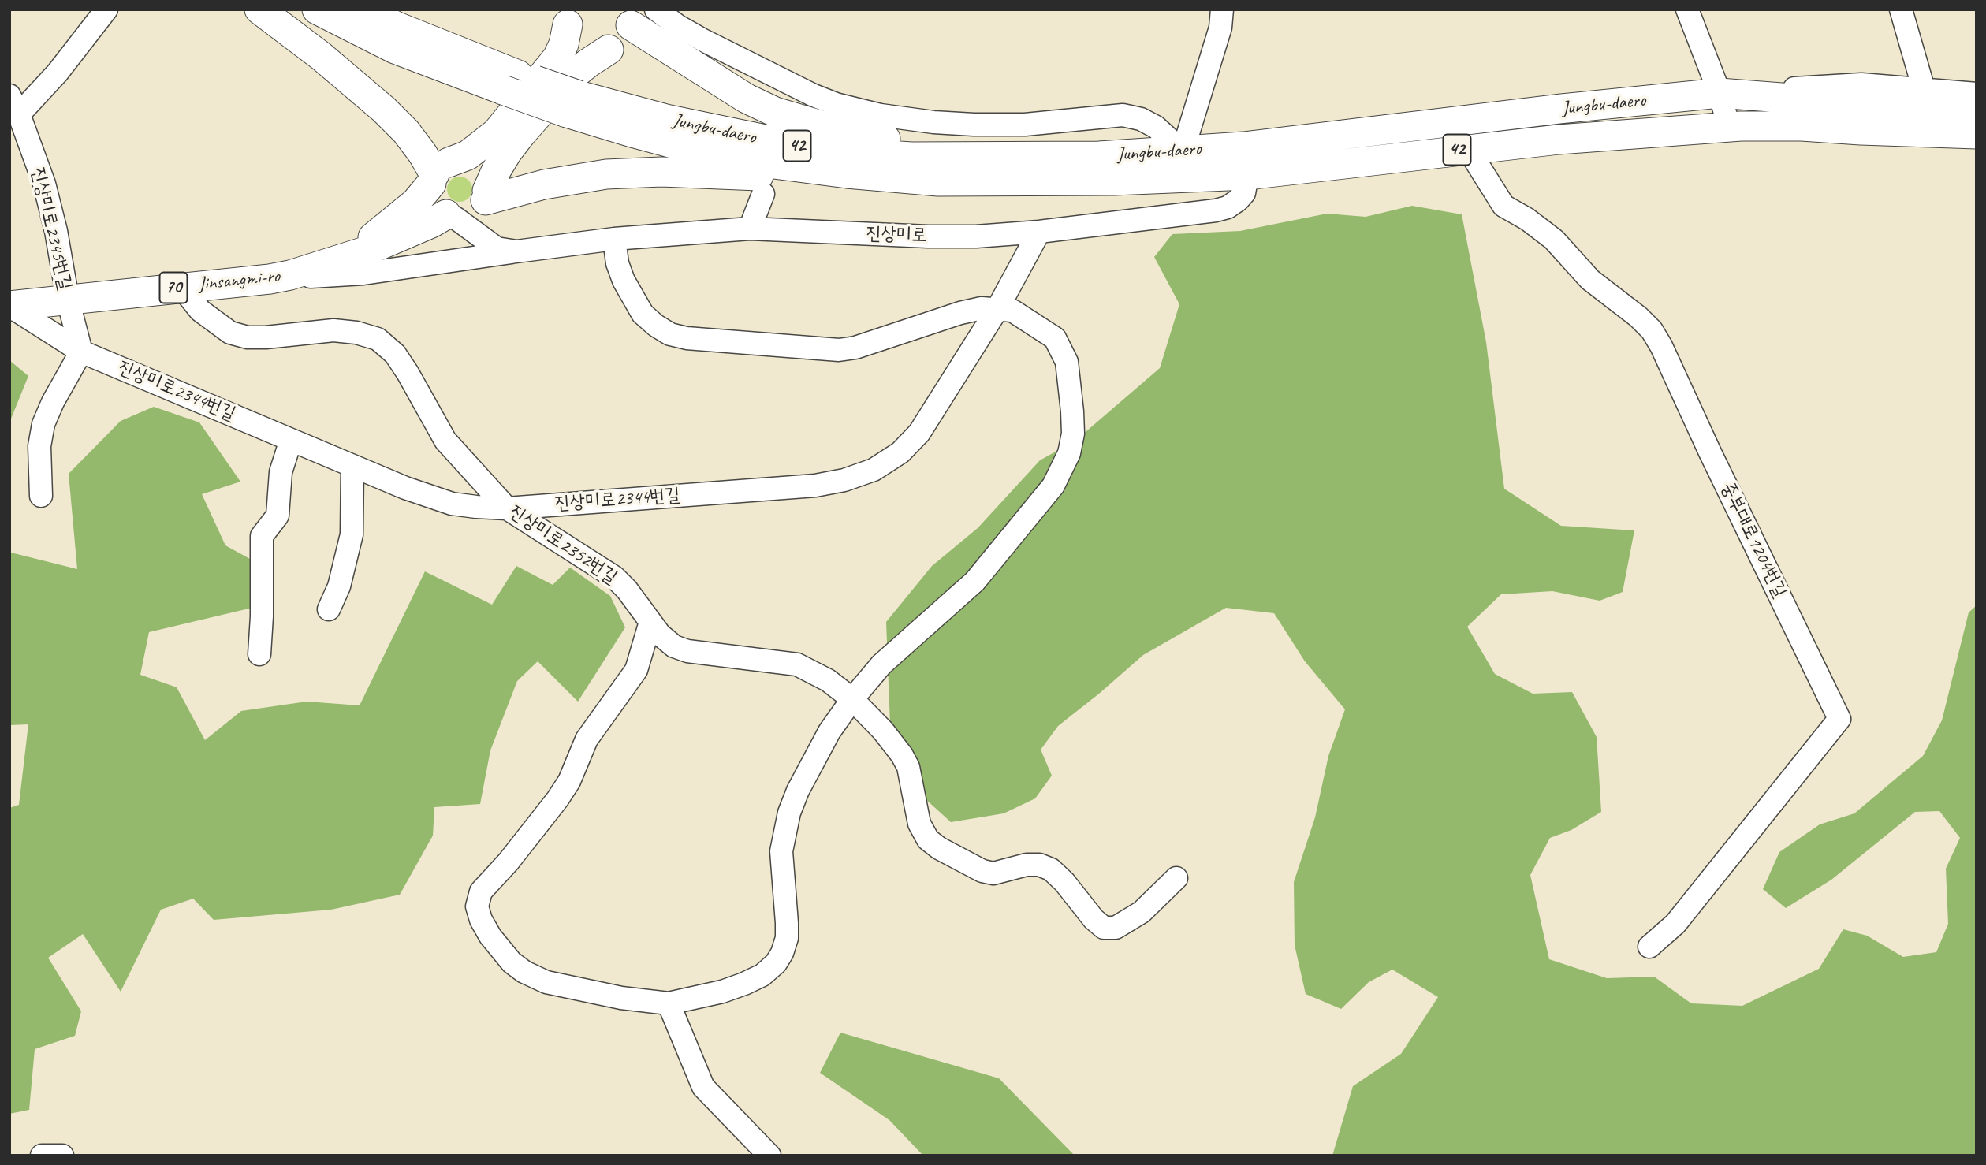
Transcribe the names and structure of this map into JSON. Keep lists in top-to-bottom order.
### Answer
{
  "streets": {
    "main road": [
      "Jungbu-daero",
      "42",
      "Jinsangmi-ro",
      "70"
    ],
    "street": [
      "진상미로2345번길",
      "진상미로",
      "진상미로2344번길",
      "중부대로1204번길",
      "진상미로2352번길"
    ]
  },
  "crossings": [
    ["Jungbu-daero", "42"],
    ["Jungbu-daero", "진상미로"],
    ["Jungbu-daero", "중부대로1204번길"],
    ["진상미로2345번길", "Jinsangmi-ro"],
    ["진상미로2345번길", "진상미로2344번길"],
    ["진상미로", "Jinsangmi-ro"],
    ["진상미로", "진상미로2344번길"],
    ["Jinsangmi-ro", "진상미로2344번길"],
    ["Jinsangmi-ro", "진상미로2352번길"],
    ["진상미로2344번길", "진상미로2352번길"]
  ]
}
